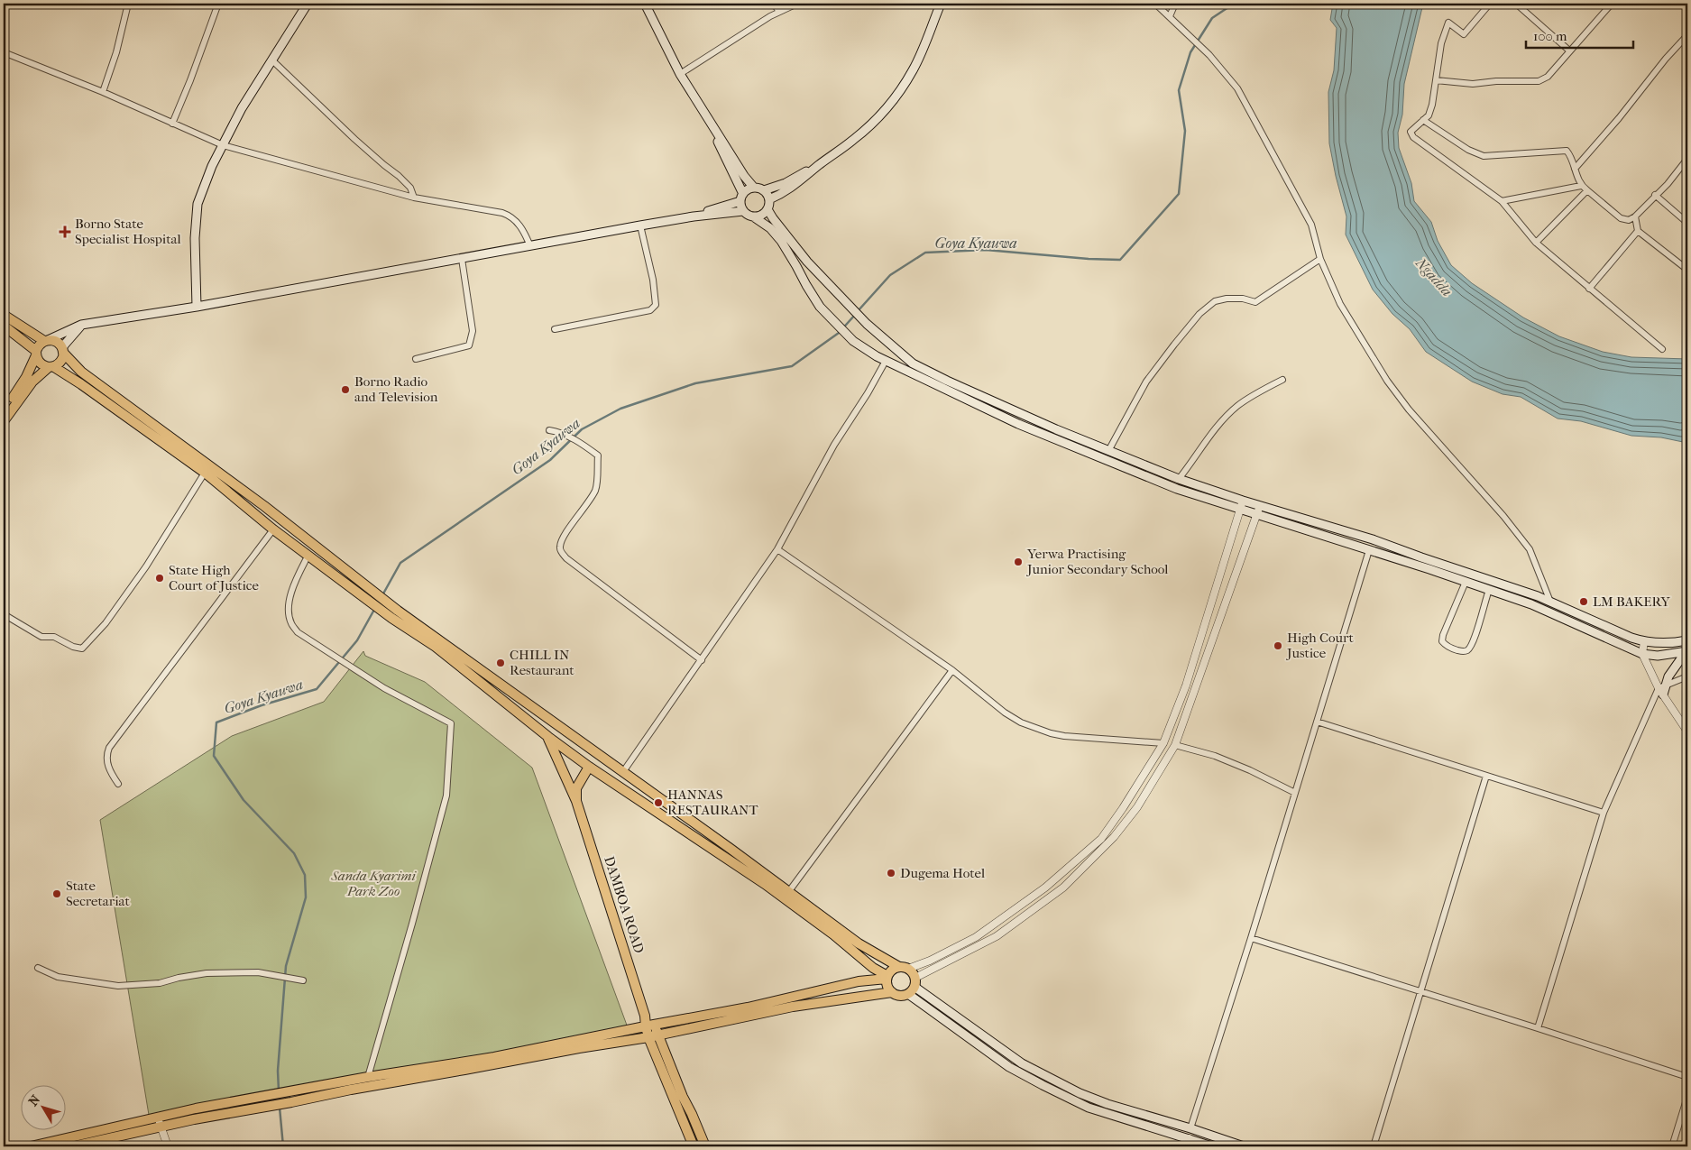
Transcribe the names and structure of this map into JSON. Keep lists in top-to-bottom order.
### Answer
{
  "streets": {
    "main road": ["DAMBOA ROAD"]
  },
  "water": ["Goya Kyauwa", "Ngadda"],
  "parks": ["Sanda Kyarimi Park Zoo"],
  "places": {
    "health": ["Borno State Specialist Hospital"],
    "other": [
      "Borno Radio and Television",
      "Yerwa Practising Junior Secondary School",
      "State High Court of Justice",
      "LM BAKERY",
      "High Court Justice",
      "CHILL IN Restaurant",
      "HANNAS RESTAURANT",
      "Dugema Hotel",
      "State Secretariat"
    ]
  },
  "scale_bar": "100 m",
  "north": "top left"
}
